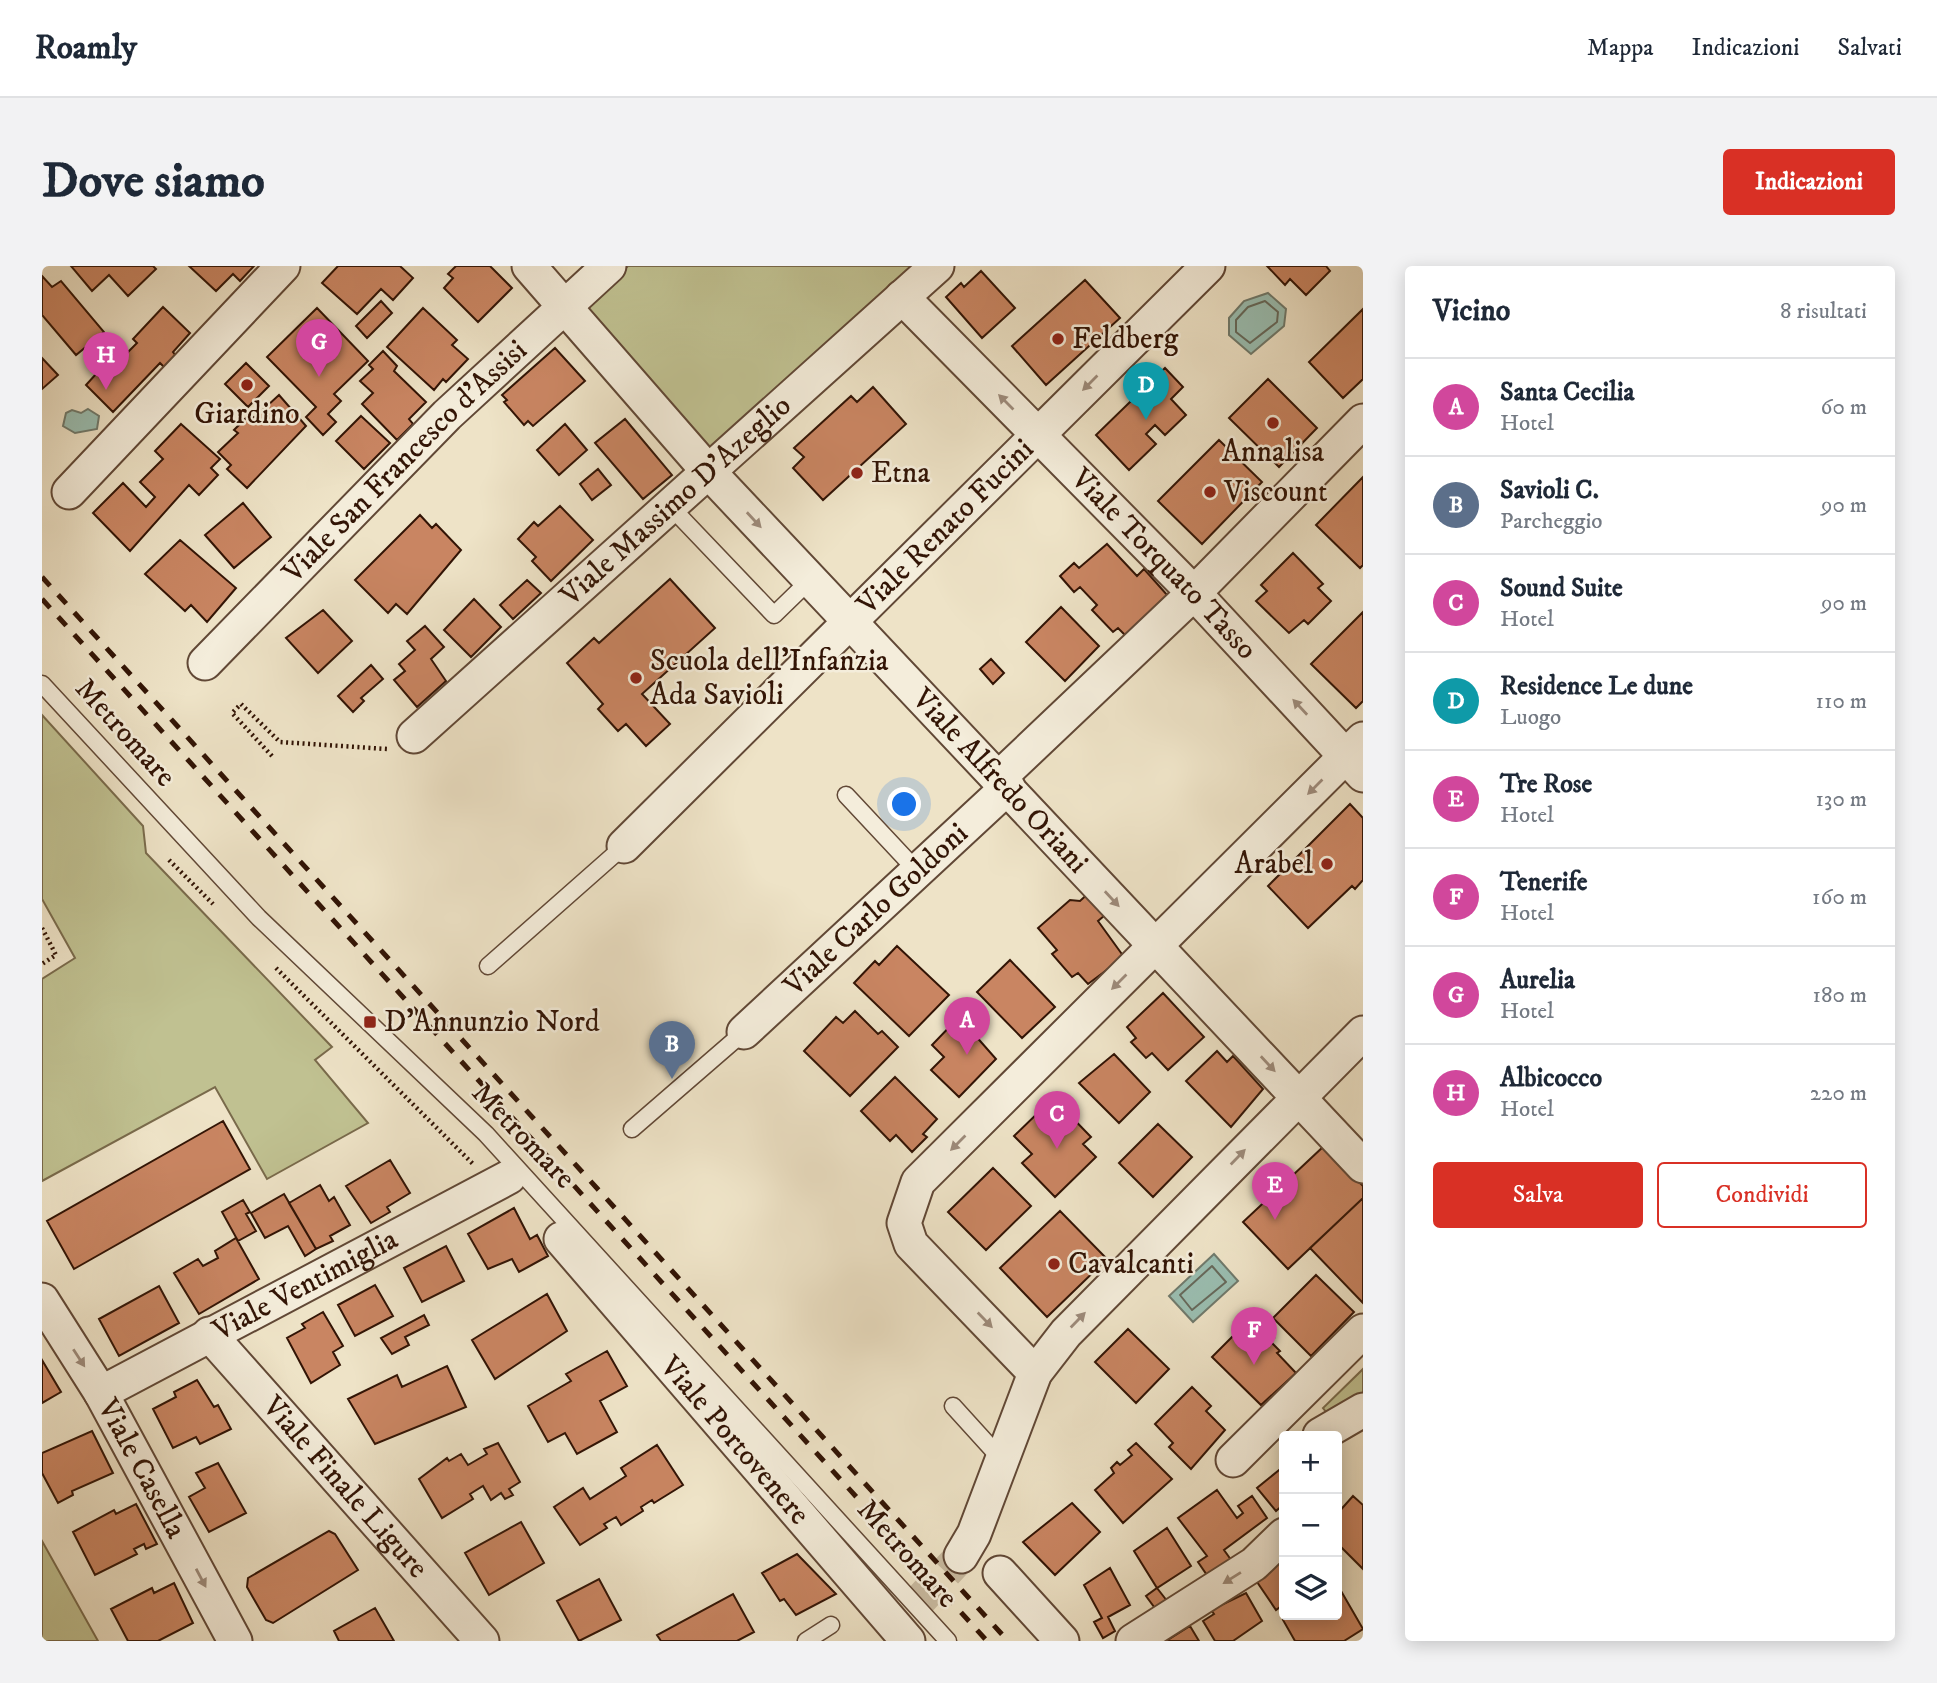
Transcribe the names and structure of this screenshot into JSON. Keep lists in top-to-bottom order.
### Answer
{
  "streets": {
    "street": [
      "Viale San Francesco d'Assisi",
      "Viale Massimo D'Azeglio",
      "Viale Renato Fucini",
      "Viale Torquato Tasso",
      "Viale Alfredo Oriani",
      "Viale Carlo Goldoni",
      "Viale Ventimiglia",
      "Viale Portovenere",
      "Viale Casella",
      "Viale Finale Ligure"
    ],
    "lane": ["Metromare"]
  },
  "crossings": [
    ["Viale San Francesco d'Assisi", "Viale Alfredo Oriani"],
    ["Viale Massimo D'Azeglio", "Viale Torquato Tasso"],
    ["Viale Massimo D'Azeglio", "Viale Alfredo Oriani"],
    ["Viale Renato Fucini", "Viale Torquato Tasso"],
    ["Viale Renato Fucini", "Viale Alfredo Oriani"],
    ["Viale Torquato Tasso", "Viale Carlo Goldoni"],
    ["Viale Alfredo Oriani", "Viale Carlo Goldoni"],
    ["Viale Ventimiglia", "Viale Casella"],
    ["Viale Ventimiglia", "Viale Finale Ligure"]
  ],
  "one_way": ["Viale Torquato Tasso", "Viale Alfredo Oriani", "Viale Casella"],
  "places": {
    "other": [
      "Feldberg",
      "Giardino",
      "Annalisa",
      "Etna",
      "Viscount",
      "Scuola dell'Infanzia Ada Savioli",
      "Arabel",
      "Cavalcanti"
    ],
    "transit": ["D'Annunzio Nord"]
  },
  "page": {
    "header": "Roamly",
    "nav": ["Mappa", "Indicazioni", "Salvati"],
    "buttons": [
      "Indicazioni",
      ["Salva", "Condividi"]
    ],
    "title": "Dove siamo",
    "heading": ["Vicino", "8 risultati"],
    "pins": [
      "G",
      "H",
      "D",
      "A",
      "B",
      "C",
      "E",
      "F"
    ],
    "list": [
      {
        "mark": "A",
        "name": "Santa Cecilia",
        "note": "Hotel",
        "value": "60 m"
      },
      {
        "mark": "B",
        "name": "Savioli C.",
        "note": "Parcheggio",
        "value": "90 m"
      },
      {
        "mark": "C",
        "name": "Sound Suite",
        "note": "Hotel",
        "value": "90 m"
      },
      {
        "mark": "D",
        "name": "Residence Le dune",
        "note": "Luogo",
        "value": "110 m"
      },
      {
        "mark": "E",
        "name": "Tre Rose",
        "note": "Hotel",
        "value": "130 m"
      },
      {
        "mark": "F",
        "name": "Tenerife",
        "note": "Hotel",
        "value": "160 m"
      },
      {
        "mark": "G",
        "name": "Aurelia",
        "note": "Hotel",
        "value": "180 m"
      },
      {
        "mark": "H",
        "name": "Albicocco",
        "note": "Hotel",
        "value": "220 m"
      }
    ],
    "map_buttons": ["+", "−"]
  }
}
